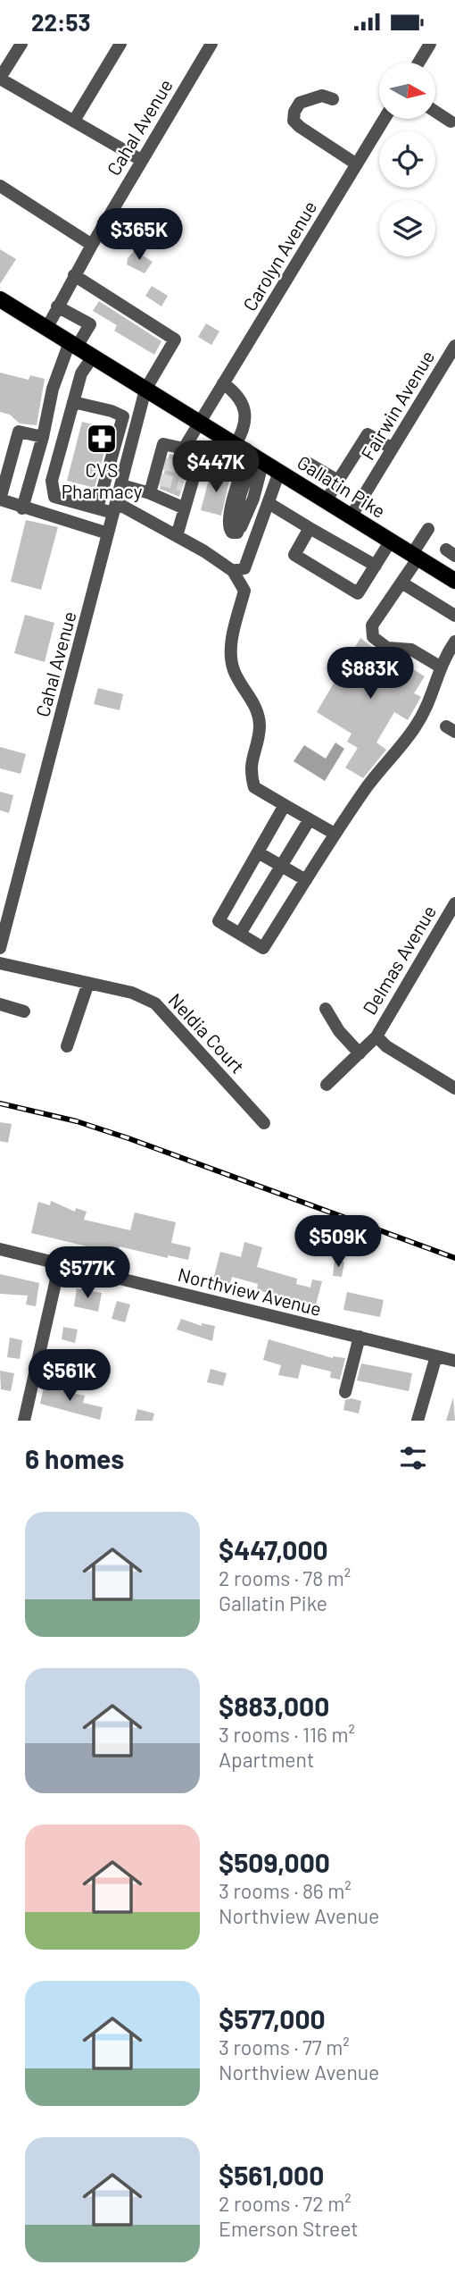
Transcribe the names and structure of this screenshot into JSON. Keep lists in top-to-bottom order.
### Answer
{
  "streets": {
    "main road": ["Gallatin Pike"],
    "street": [
      "Cahal Avenue",
      "Carolyn Avenue",
      "Fairwin Avenue",
      "Delmas Avenue",
      "Neldia Court",
      "Northview Avenue"
    ]
  },
  "crossings": [
    ["Cahal Avenue", "Gallatin Pike"],
    ["Carolyn Avenue", "Gallatin Pike"],
    ["Fairwin Avenue", "Gallatin Pike"]
  ],
  "places": {
    "pharmacy": ["CVS Pharmacy"]
  },
  "north": "right",
  "page": {
    "status": "22:53",
    "price": [
      "$365K",
      "$447K",
      "$883K",
      "$509K",
      "$577K",
      "$561K"
    ],
    "heading": "6 homes",
    "list": [
      {
        "name": "$447,000",
        "note": "2 rooms · 78 m² · Gallatin Pike"
      },
      {
        "name": "$883,000",
        "note": "3 rooms · 116 m² · Apartment"
      },
      {
        "name": "$509,000",
        "note": "3 rooms · 86 m² · Northview Avenue"
      },
      {
        "name": "$577,000",
        "note": "3 rooms · 77 m² · Northview Avenue"
      },
      {
        "name": "$561,000",
        "note": "2 rooms · 72 m² · Emerson Street"
      }
    ]
  }
}
